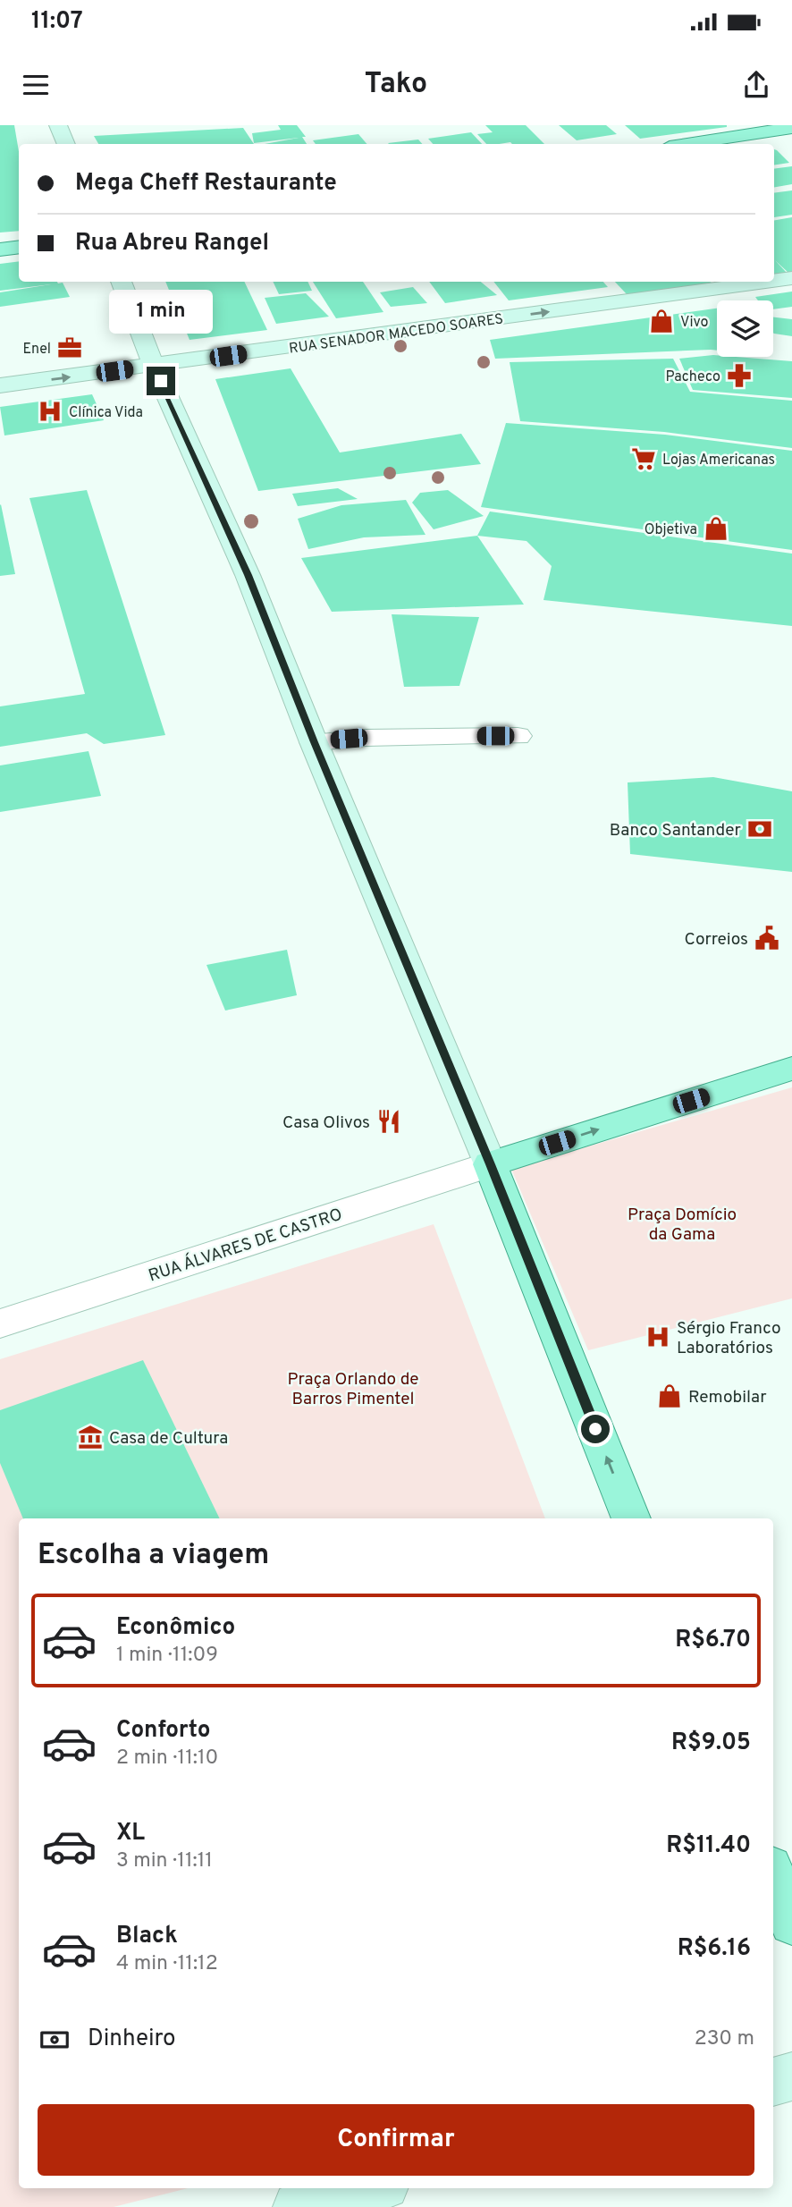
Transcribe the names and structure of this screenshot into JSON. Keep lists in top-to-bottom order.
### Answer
{
  "streets": {
    "main road": ["RUA SENADOR MACEDO SOARES"],
    "street": ["RUA ÁLVARES DE CASTRO"]
  },
  "one_way": ["RUA SENADOR MACEDO SOARES"],
  "parks": ["Praça Domício da Gama", "Praça Orlando de Barros Pimentel"],
  "places": {
    "shop": ["Vivo", "Objetiva", "Remobilar"],
    "office": ["Enel"],
    "pharmacy": ["Pacheco"],
    "hospital": ["Clínica Vida", "Sérgio Franco Laboratórios"],
    "supermarket": ["Lojas Americanas"],
    "bank": ["Banco Santander"],
    "public building": ["Correios"],
    "restaurant": ["Casa Olivos"],
    "museum": ["Casa de Cultura"]
  },
  "page": {
    "status": "11:07",
    "header": "Tako",
    "banner": ["Mega Cheff Restaurante", "Rua Abreu Rangel"],
    "bubble": "1 min",
    "heading": "Escolha a viagem",
    "list": [
      {
        "name": "Econômico",
        "note": "1 min · 11:09",
        "value": "R$6.70"
      },
      {
        "name": "Conforto",
        "note": "2 min · 11:10",
        "value": "R$9.05"
      },
      {
        "name": "XL",
        "note": "3 min · 11:11",
        "value": "R$11.40"
      },
      {
        "name": "Black",
        "note": "4 min · 11:12",
        "value": "R$6.16"
      }
    ],
    "pay": ["Dinheiro", "230 m"],
    "buttons": "Confirmar"
  }
}
